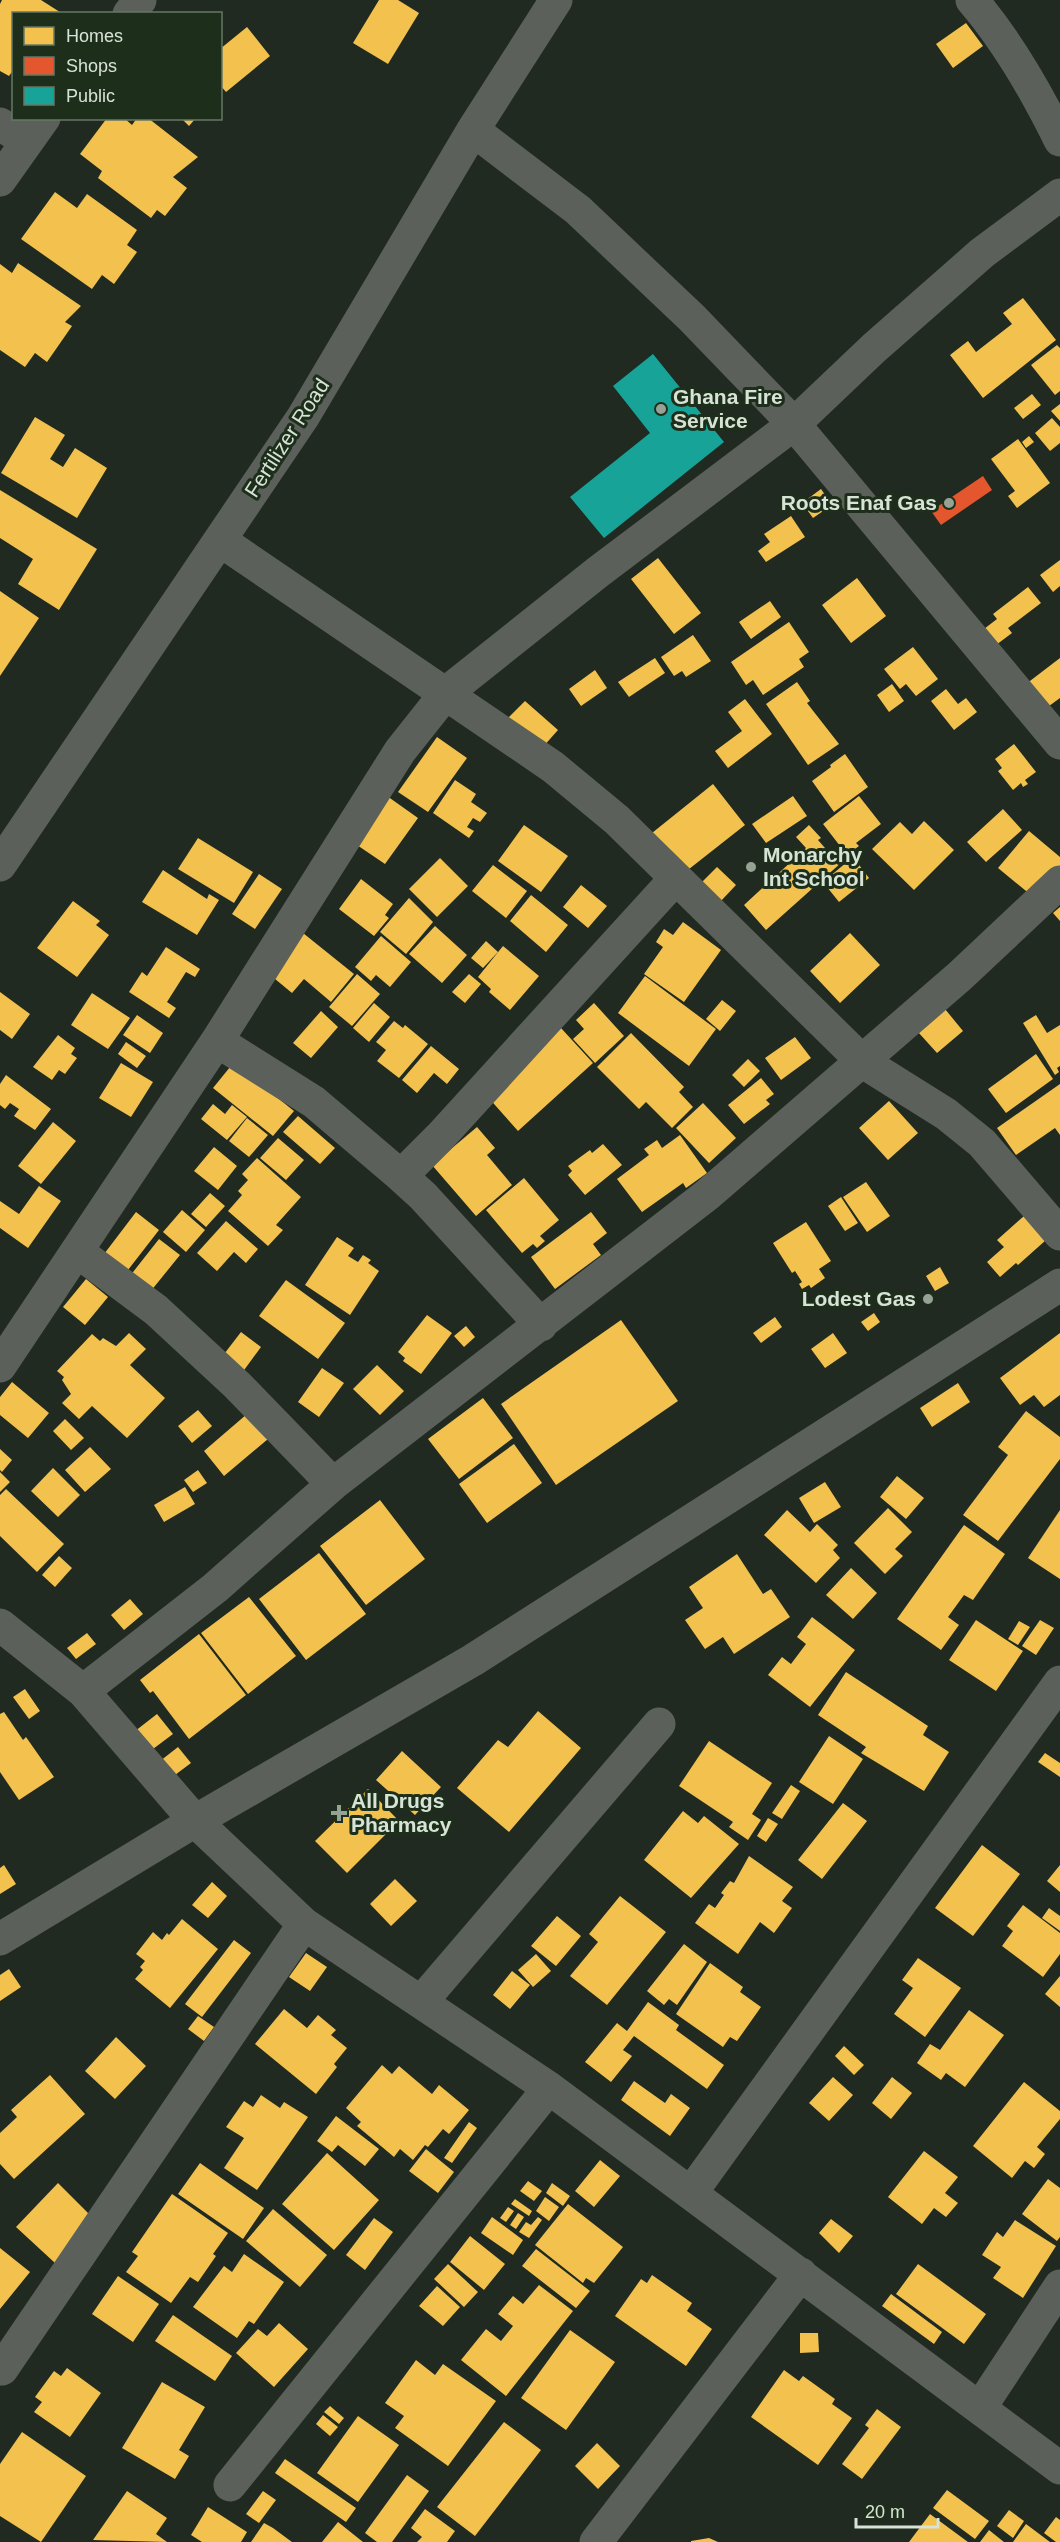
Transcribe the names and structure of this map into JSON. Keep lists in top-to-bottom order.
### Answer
{
  "streets": {
    "street": ["Fertilizer Road"]
  },
  "places": {
    "other": [
      "Ghana Fire Service",
      "Roots Enaf Gas",
      "Monarchy Int School",
      "Lodest Gas"
    ],
    "health": ["All Drugs Pharmacy"]
  },
  "legend": ["Homes", "Shops", "Public"],
  "scale_bar": "20 m"
}
